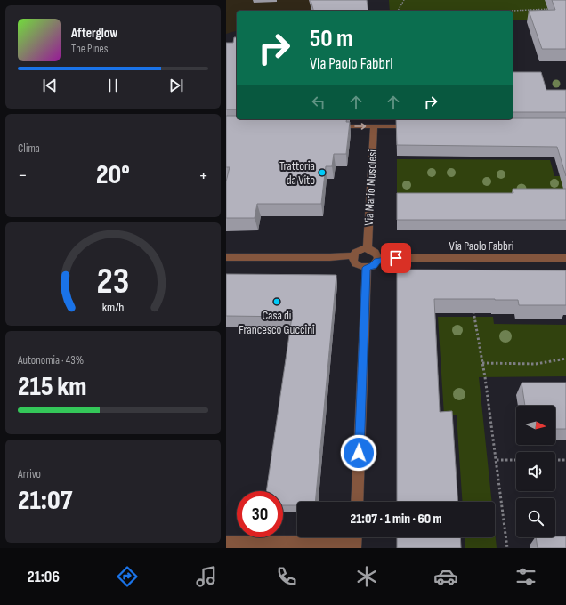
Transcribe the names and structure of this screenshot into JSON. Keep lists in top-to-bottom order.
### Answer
{
  "streets": {
    "street": ["Via Mario Musolesi", "Via Paolo Fabbri"]
  },
  "crossings": [
    ["Via Mario Musolesi", "Via Paolo Fabbri"]
  ],
  "places": ["Trattoria da Vito", "Casa di Francesco Guccini"],
  "north": "right",
  "page": {
    "turn": ["50 m", "Via Paolo Fabbri"],
    "song": ["Afterglow", "The Pines"],
    "tile": [
      "Clima",
      ["Autonomia · 43%", "215 km"],
      ["Arrivo", "21:07"]
    ],
    "heat": ["−", "20°", "+"],
    "limit": "30",
    "trip": "21:07 · 1 min · 60 m",
    "tabs": "21:06",
    "gauge": ["23", "km/h"]
  }
}
